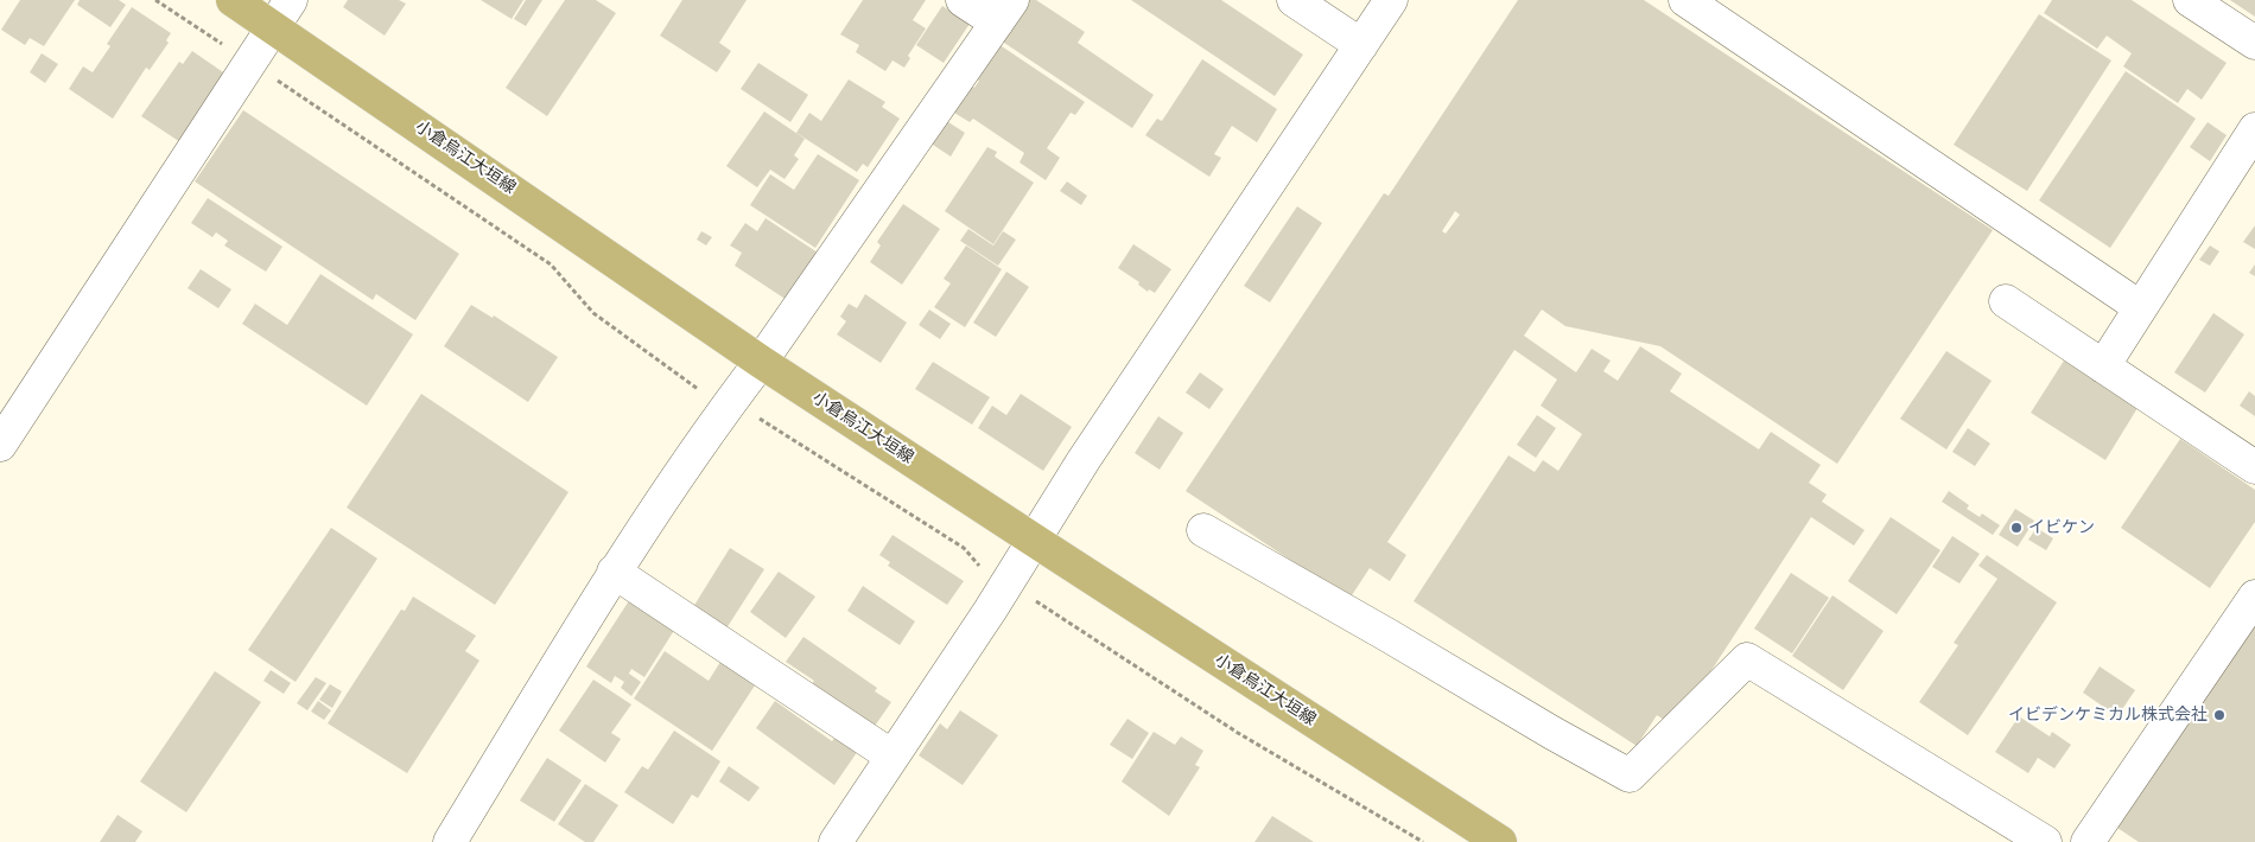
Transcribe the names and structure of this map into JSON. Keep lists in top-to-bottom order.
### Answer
{
  "streets": {
    "main road": ["小倉烏江大垣線"]
  },
  "places": ["イビケン", "イビデンケミカル株式会社"]
}
